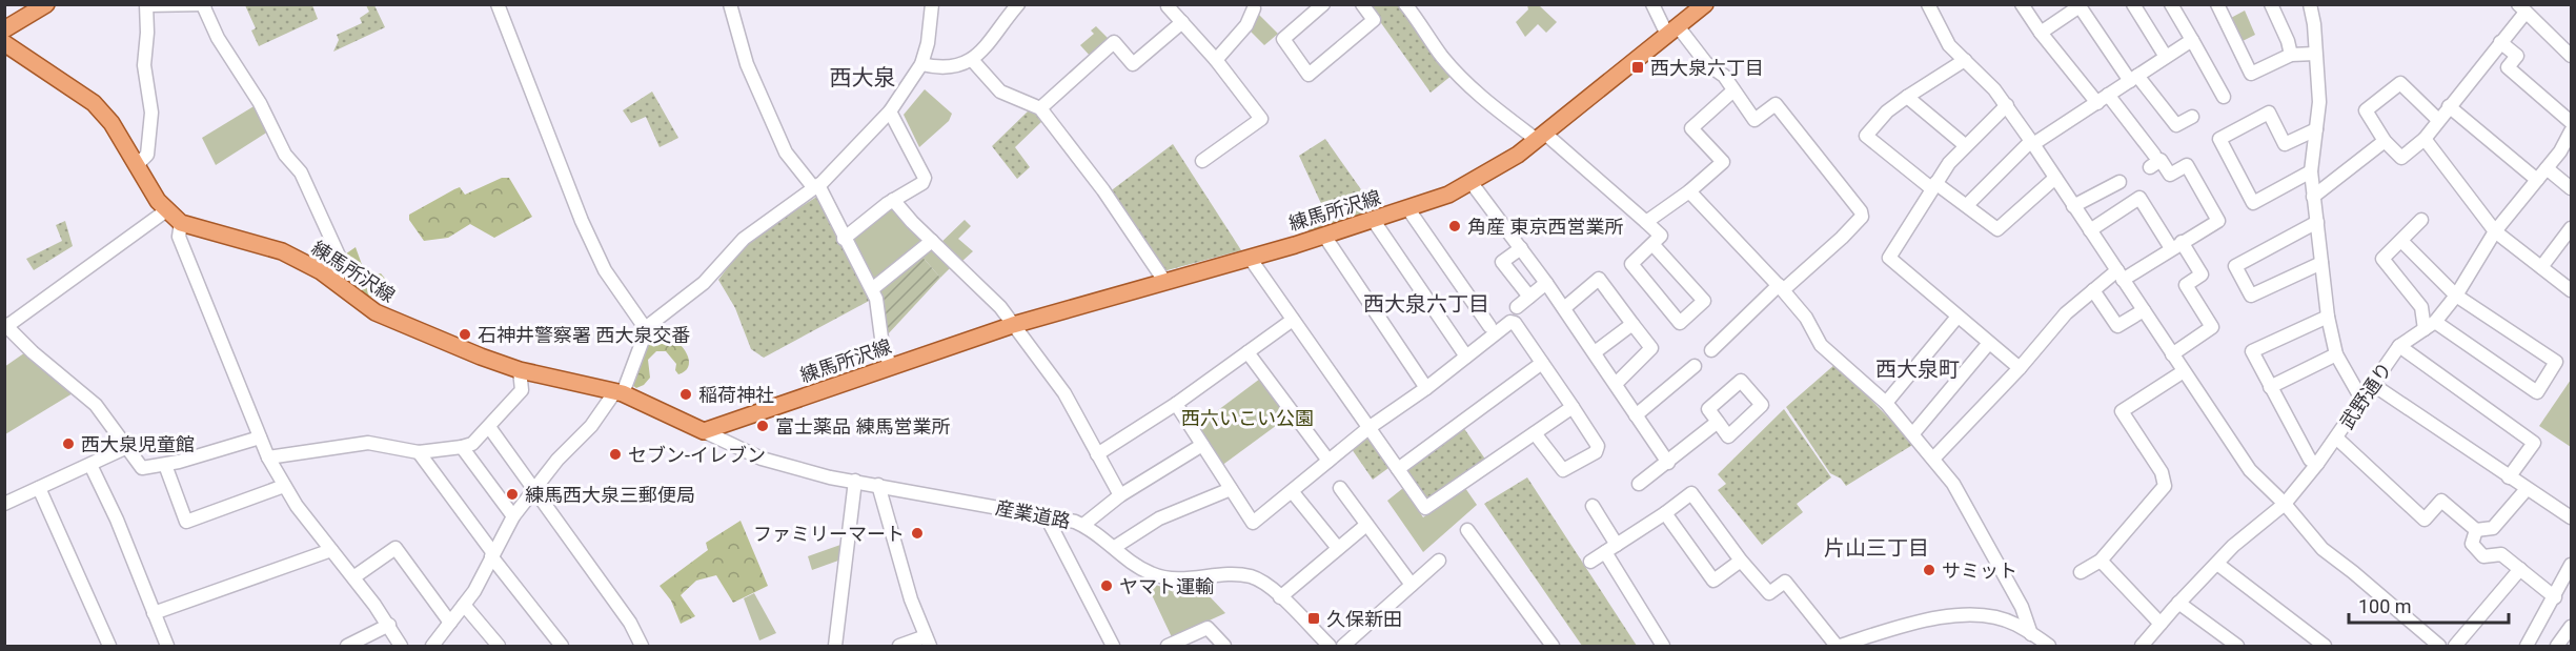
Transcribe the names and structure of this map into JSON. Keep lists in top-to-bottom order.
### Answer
{
  "streets": {
    "main road": ["練馬所沢線"],
    "street": ["武野通り", "産業道路"]
  },
  "crossings": [
    ["練馬所沢線", "産業道路"]
  ],
  "districts": [
    "西大泉",
    "西大泉六丁目",
    "西大泉町",
    "片山三丁目"
  ],
  "parks": ["西六いこい公園"],
  "places": {
    "transit": ["西大泉六丁目", "久保新田"],
    "other": [
      "角産 東京西営業所",
      "石神井警察署 西大泉交番",
      "稲荷神社",
      "富士薬品 練馬営業所",
      "西大泉児童館",
      "セブン-イレブン",
      "練馬西大泉三郵便局",
      "ファミリーマート",
      "サミット",
      "ヤマト運輸"
    ]
  },
  "scale_bar": "100 m"
}
